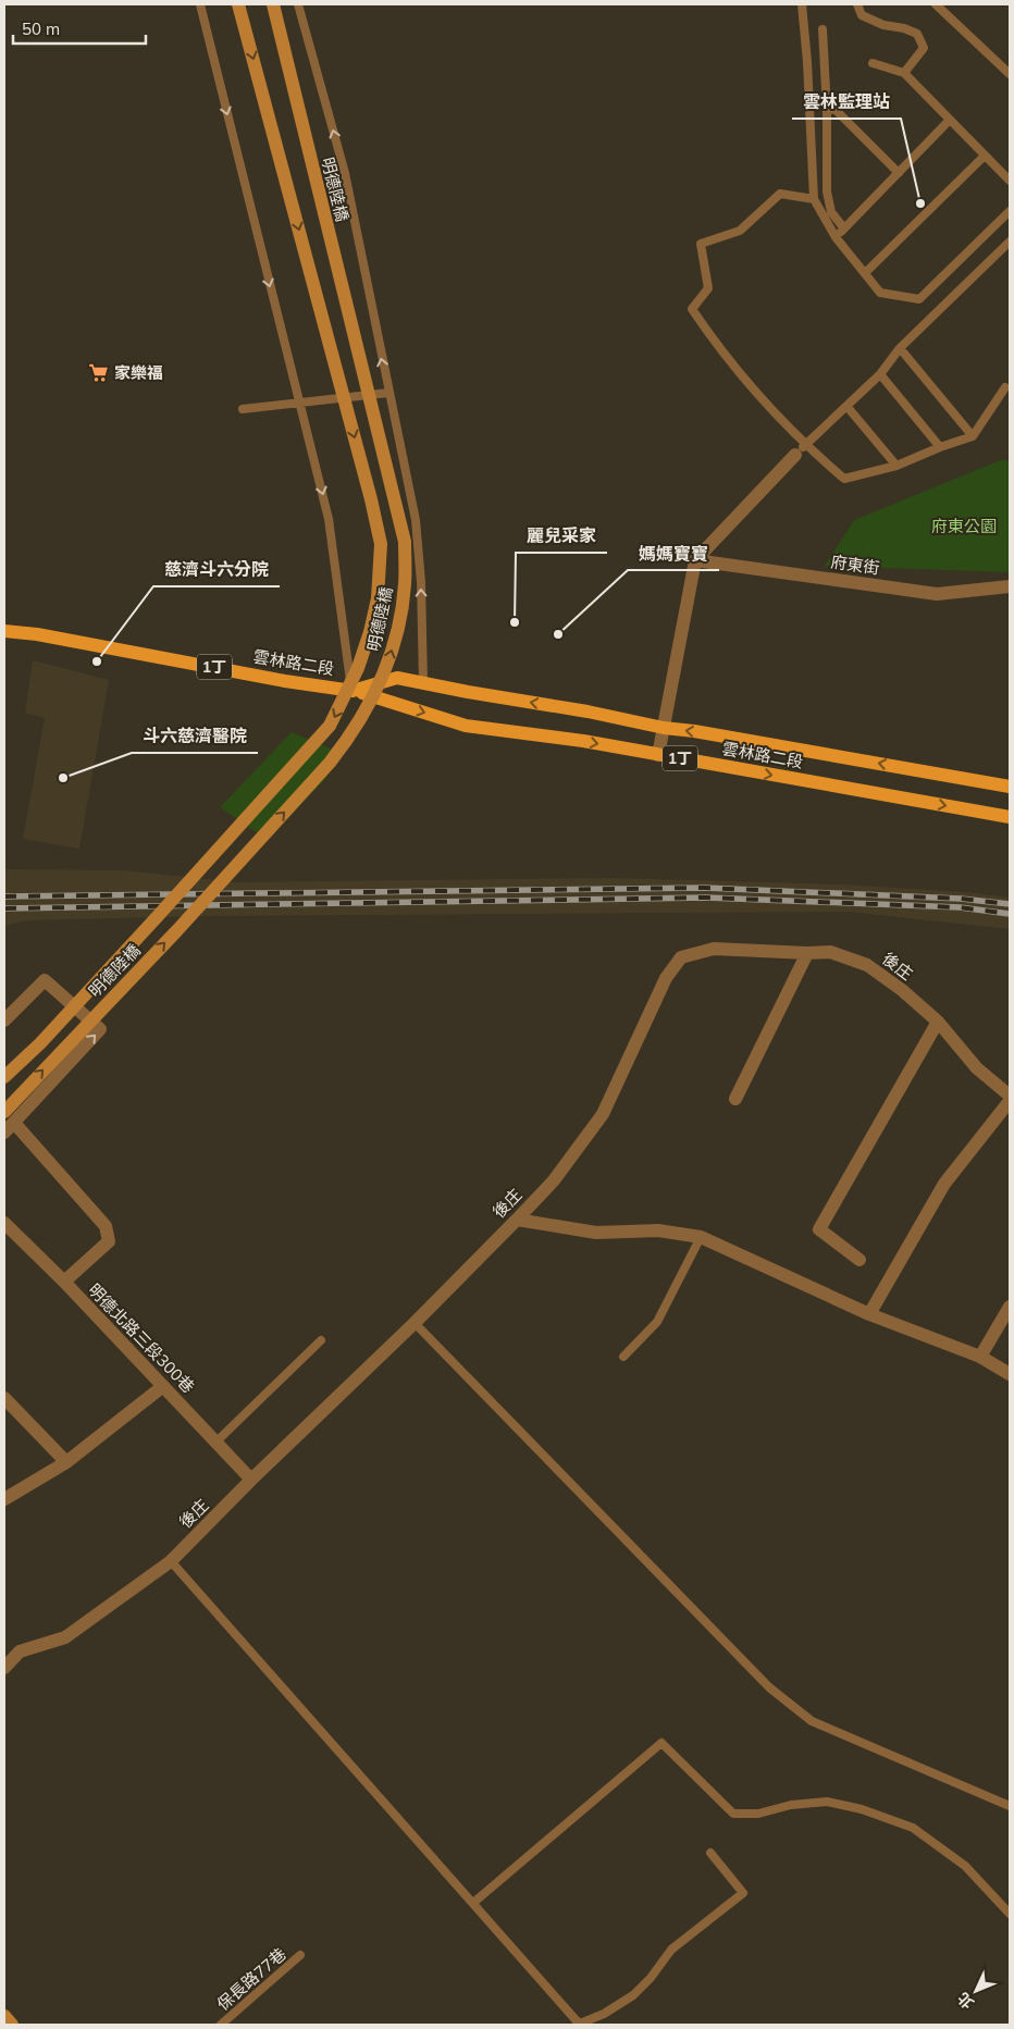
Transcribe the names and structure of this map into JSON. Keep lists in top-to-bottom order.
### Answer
{
  "streets": {
    "main road": ["明德陸橋", "雲林路二段", "1丁"],
    "street": ["府東街", "後庄", "明德北路三段300巷"],
    "lane": ["保長路77巷"]
  },
  "crossings": [
    ["後庄", "明德北路三段300巷"]
  ],
  "parks": ["府東公園"],
  "places": {
    "other": [
      "雲林監理站",
      "麗兒采家",
      "媽媽寶寶",
      "慈濟斗六分院",
      "斗六慈濟醫院"
    ],
    "supermarket": ["家樂福"]
  },
  "scale_bar": "50 m",
  "north": "bottom left"
}
